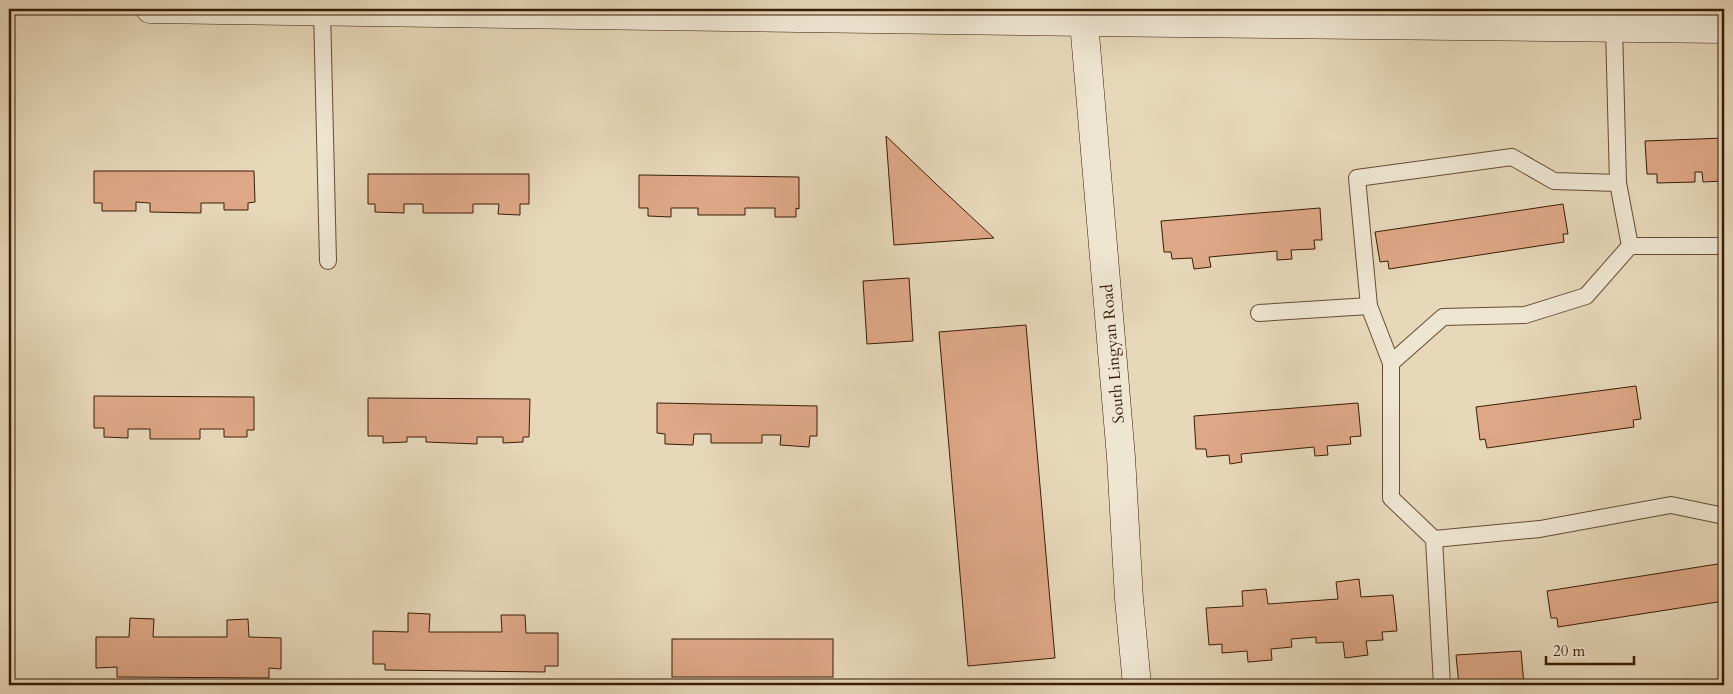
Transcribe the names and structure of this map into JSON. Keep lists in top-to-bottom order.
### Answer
{
  "streets": {
    "street": ["South Lingyan Road"]
  },
  "scale_bar": "20 m"
}
